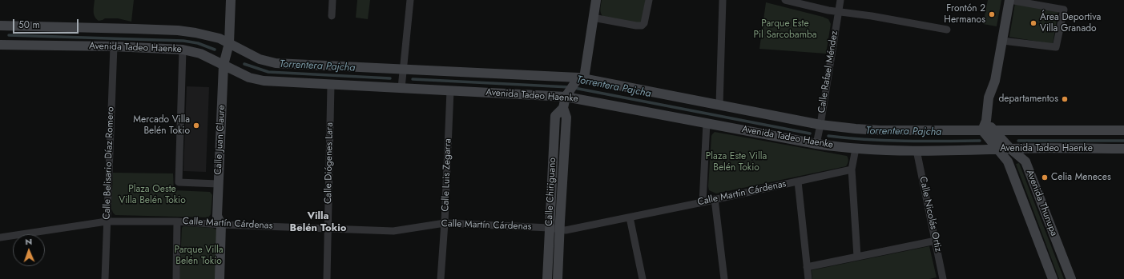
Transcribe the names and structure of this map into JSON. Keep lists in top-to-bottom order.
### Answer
{
  "streets": {
    "main road": [
      "Avenida Tadeo Haenke",
      "Calle Juan Claure",
      "Calle Chiriguano",
      "Avenida Thunupa"
    ],
    "street": [
      "Calle Rafael Méndez",
      "Calle Belisario Díaz Romero",
      "Calle Diógenes Lara",
      "Calle Luis Zegarra",
      "Calle Martín Cárdenas",
      "Calle Nicolás Ortiz"
    ]
  },
  "crossings": [
    ["Avenida Tadeo Haenke", "Calle Rafael Méndez"],
    ["Avenida Tadeo Haenke", "Calle Juan Claure"],
    ["Avenida Tadeo Haenke", "Calle Belisario Díaz Romero"],
    ["Avenida Tadeo Haenke", "Calle Diógenes Lara"],
    ["Avenida Tadeo Haenke", "Calle Luis Zegarra"],
    ["Avenida Tadeo Haenke", "Calle Chiriguano"],
    ["Avenida Tadeo Haenke", "Avenida Thunupa"],
    ["Avenida Tadeo Haenke", "Calle Nicolás Ortiz"],
    ["Calle Juan Claure", "Calle Martín Cárdenas"],
    ["Calle Belisario Díaz Romero", "Calle Martín Cárdenas"],
    ["Calle Diógenes Lara", "Calle Martín Cárdenas"],
    ["Calle Luis Zegarra", "Calle Martín Cárdenas"],
    ["Calle Chiriguano", "Calle Martín Cárdenas"]
  ],
  "districts": ["Villa Belén Tokio"],
  "water": ["Torrentera Pajcha"],
  "parks": [
    "Parque Este Pil Sarcobamba",
    "Plaza Este Villa Belén Tokio",
    "Plaza Oeste Villa Belén Tokio",
    "Parque Villa Belén Tokio"
  ],
  "places": [
    "Frontón 2 Hermanos",
    "Área Deportiva Villa Granado",
    "departamentos",
    "Mercado Villa Belén Tokio",
    "Celia Meneces"
  ],
  "scale_bar": "50 m",
  "north": "top"
}
